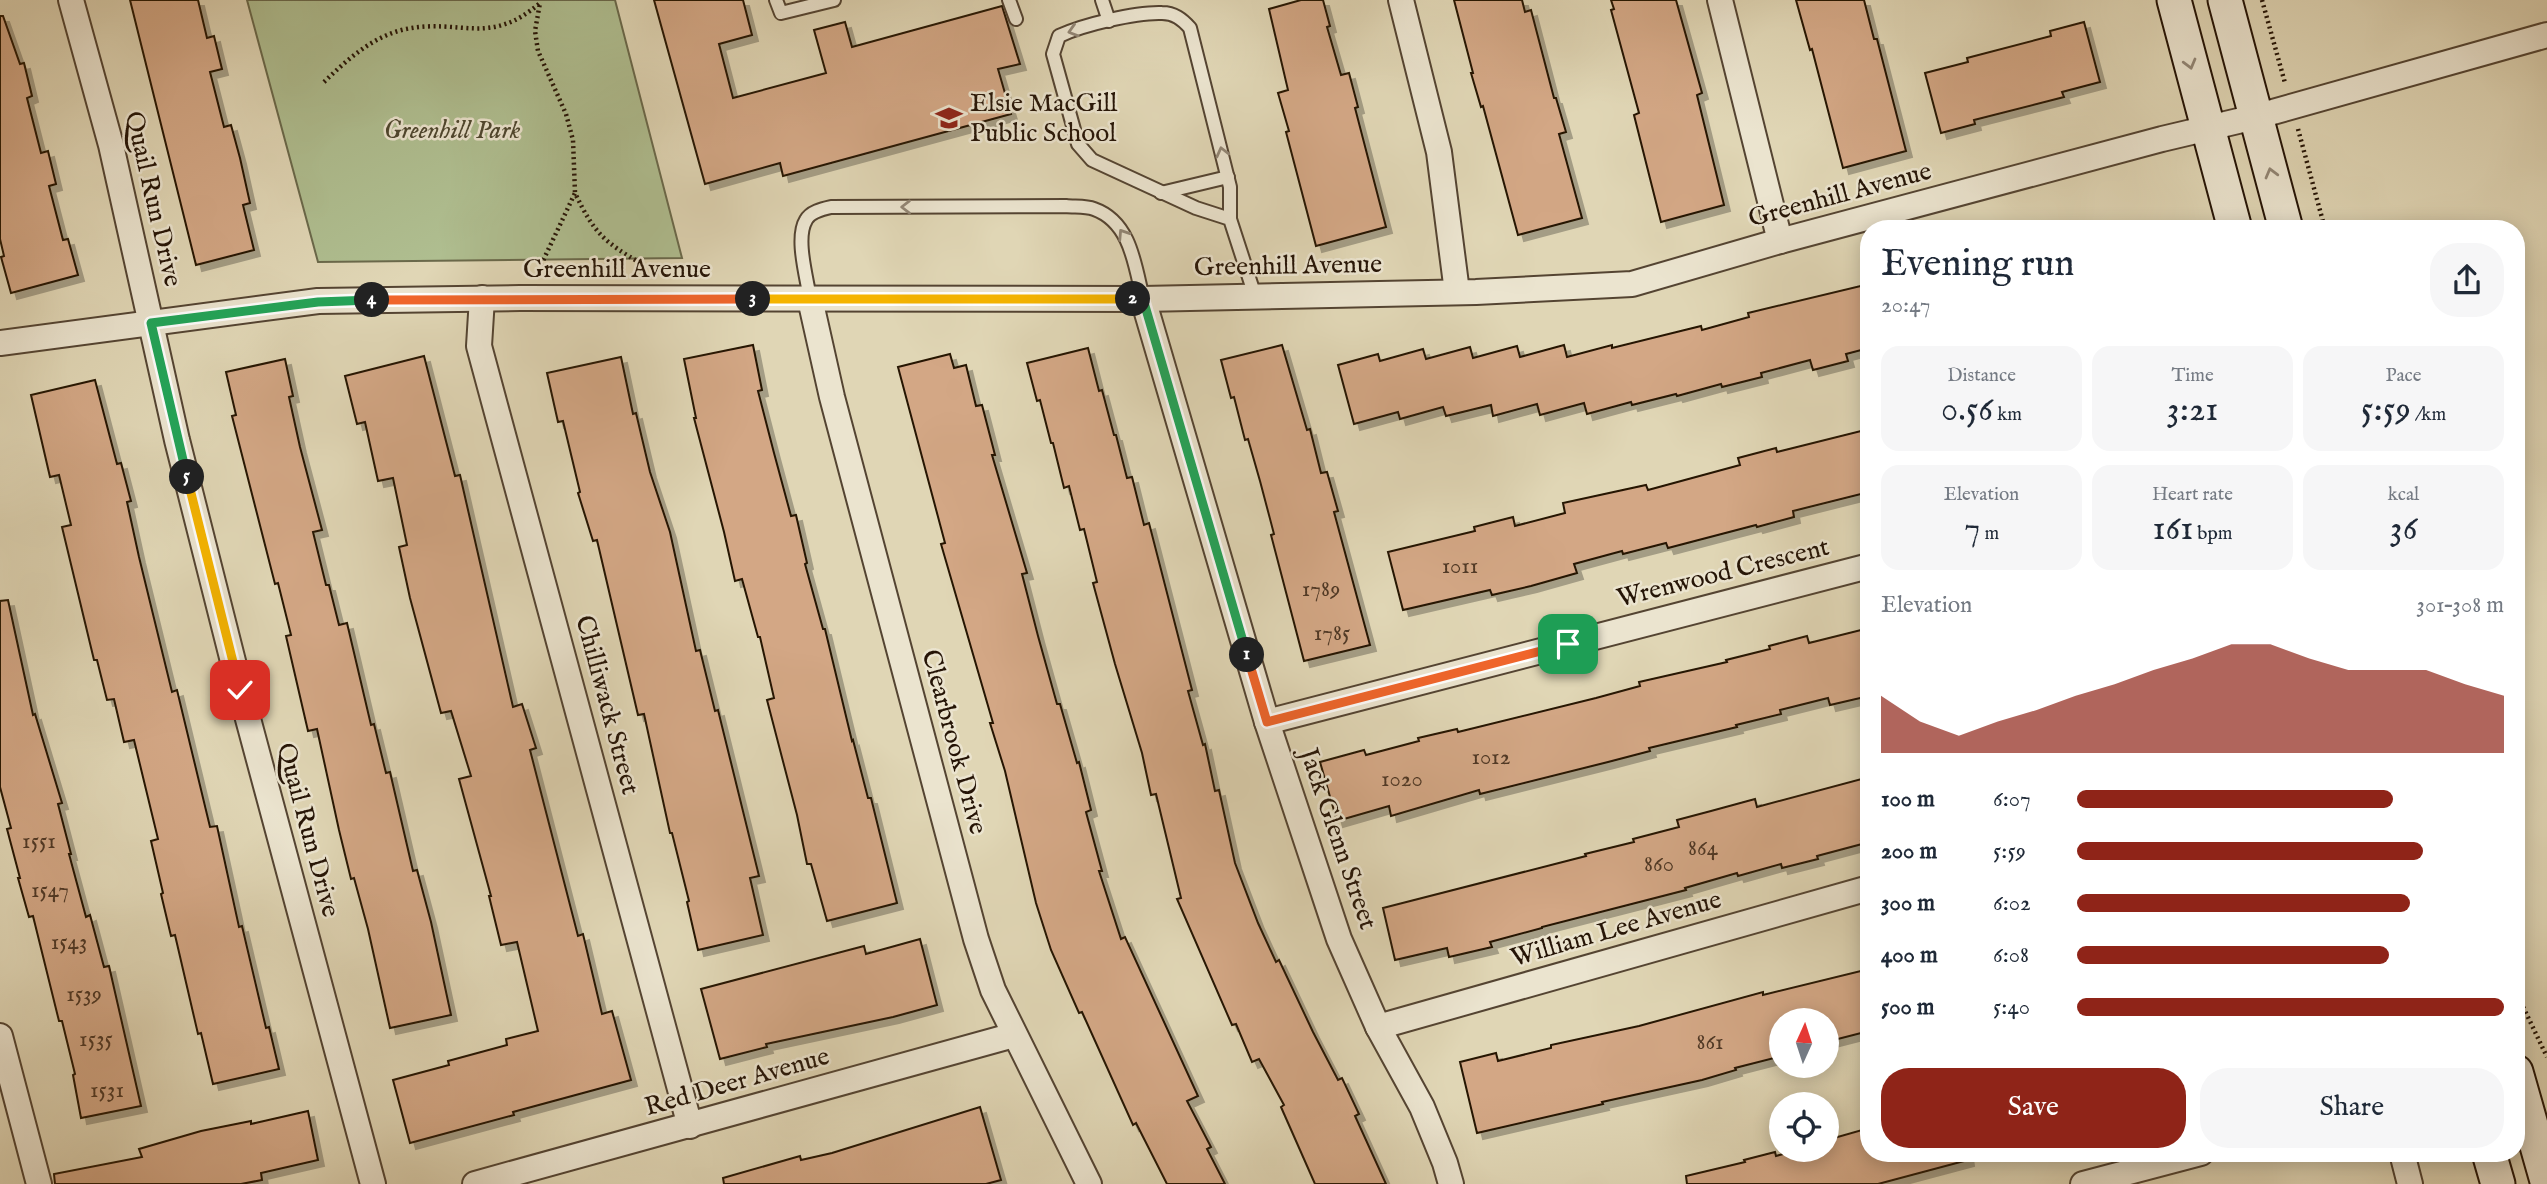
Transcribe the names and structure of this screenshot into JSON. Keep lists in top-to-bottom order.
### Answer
{
  "streets": {
    "street": [
      "Greenhill Avenue",
      "Quail Run Drive",
      "Wrenwood Crescent",
      "Chilliwack Street",
      "Clearbrook Drive",
      "Jack Glenn Street",
      "William Lee Avenue",
      "Red Deer Avenue"
    ]
  },
  "crossings": [
    ["Greenhill Avenue", "Quail Run Drive"],
    ["Greenhill Avenue", "Chilliwack Street"],
    ["Greenhill Avenue", "Clearbrook Drive"],
    ["Greenhill Avenue", "Jack Glenn Street"],
    ["Wrenwood Crescent", "Jack Glenn Street"],
    ["Chilliwack Street", "Red Deer Avenue"],
    ["Clearbrook Drive", "Red Deer Avenue"],
    ["Jack Glenn Street", "William Lee Avenue"]
  ],
  "parks": ["Greenhill Park"],
  "places": {
    "school or university": ["Elsie MacGill Public School"]
  },
  "house_numbers": [
    "1011",
    "1789",
    "1785",
    "1012",
    "1020",
    "1551",
    "864",
    "860",
    "1547",
    "1543",
    "1539",
    "1535",
    "861",
    "1531"
  ],
  "north": "top",
  "page": {
    "heading": ["Evening run", "20:47"],
    "pins": [
      "2",
      "3",
      "4",
      "5",
      "1"
    ],
    "stats": [
      ["Distance", "0.56 km"],
      ["Time", "3:21"],
      ["Pace", "5:59 /km"],
      ["Elevation", "7 m"],
      ["Heart rate", "161 bpm"],
      ["kcal", "36"]
    ],
    "chart": ["Elevation", "301–308 m"],
    "list": [
      {
        "name": "100 m",
        "note": "6:07"
      },
      {
        "name": "200 m",
        "note": "5:59"
      },
      {
        "name": "300 m",
        "note": "6:02"
      },
      {
        "name": "400 m",
        "note": "6:08"
      },
      {
        "name": "500 m",
        "note": "5:40"
      }
    ],
    "buttons": ["Save", "Share"]
  }
}
